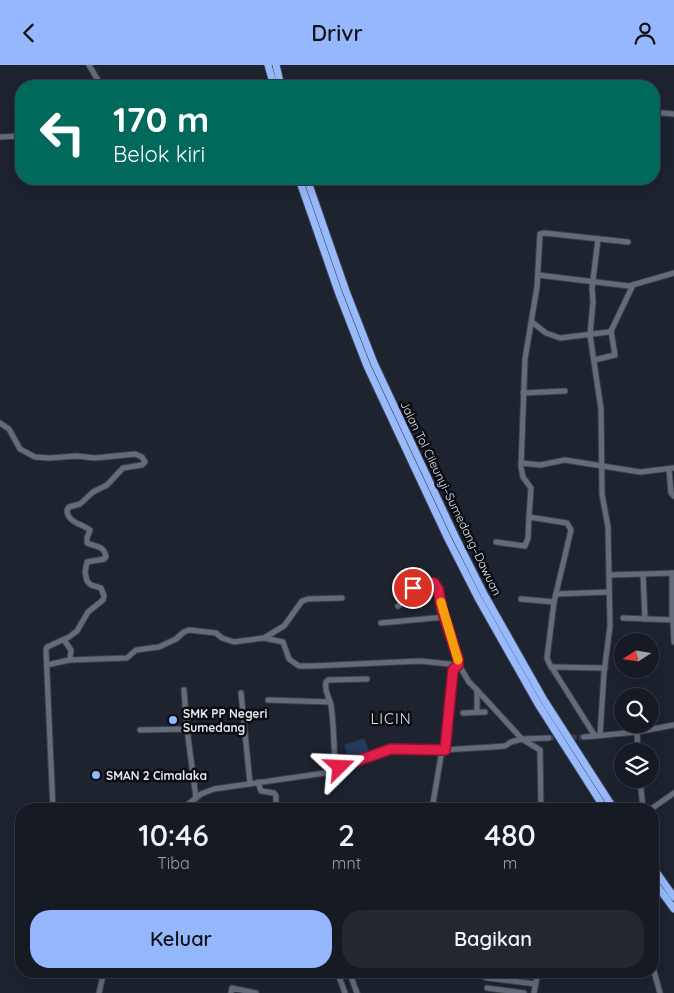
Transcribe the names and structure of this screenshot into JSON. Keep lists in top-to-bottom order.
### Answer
{
  "streets": {
    "highway": ["Jalan Tol Cileunyi–Sumedang–Dawuan"]
  },
  "districts": ["LICIN"],
  "places": ["SMK PP Negeri Sumedang", "SMAN 2 Cimalaka"],
  "north": "left",
  "page": {
    "header": "Drivr",
    "turn": ["170 m", "Belok kiri"],
    "eta": [
      "10:46",
      "Tiba",
      "2",
      "mnt",
      "480",
      "m"
    ],
    "buttons": ["Keluar", "Bagikan"]
  }
}
